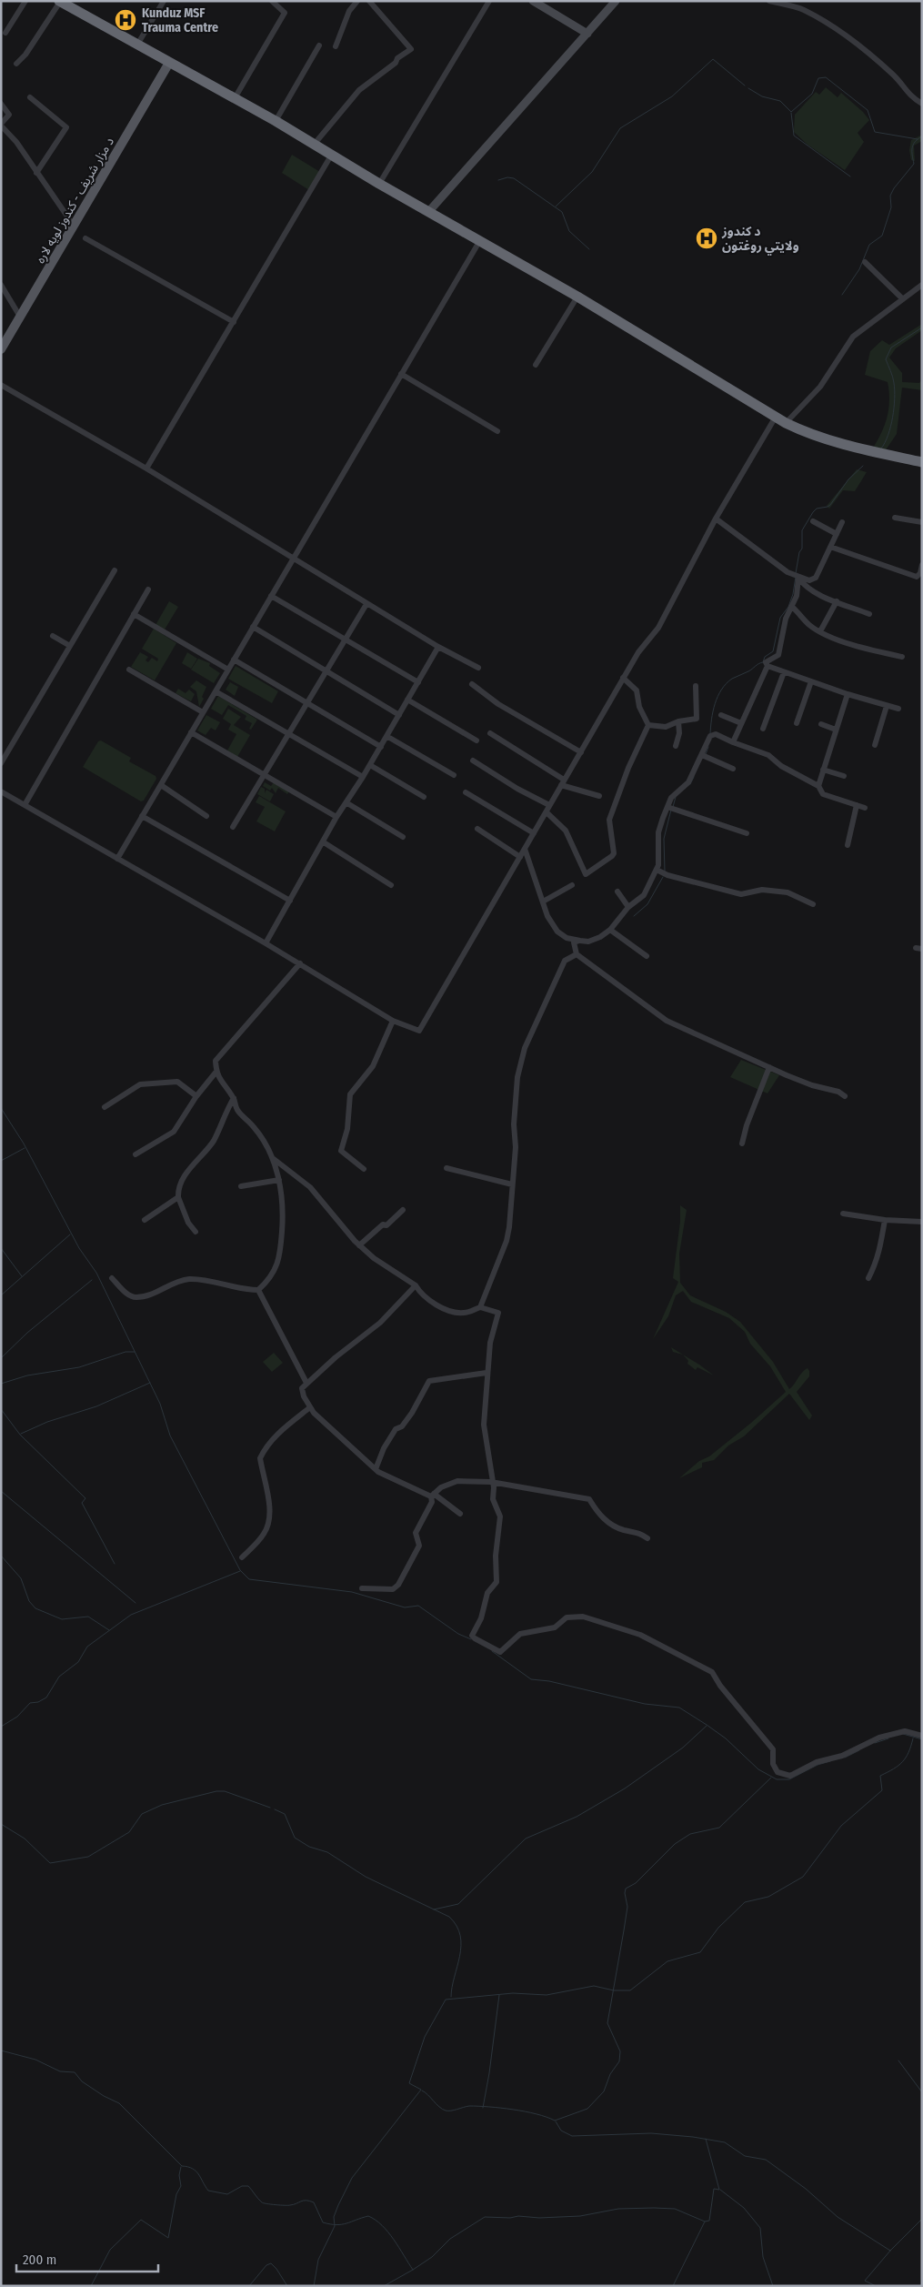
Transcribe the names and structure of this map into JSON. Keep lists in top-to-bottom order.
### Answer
{
  "streets": {
    "main road": ["د مزار شریف - کندوز لویه لاره"]
  },
  "places": {
    "hospital": ["Kunduz MSF Trauma Centre", "د کندوز ولایتي روغتون"]
  },
  "scale_bar": "200 m"
}
